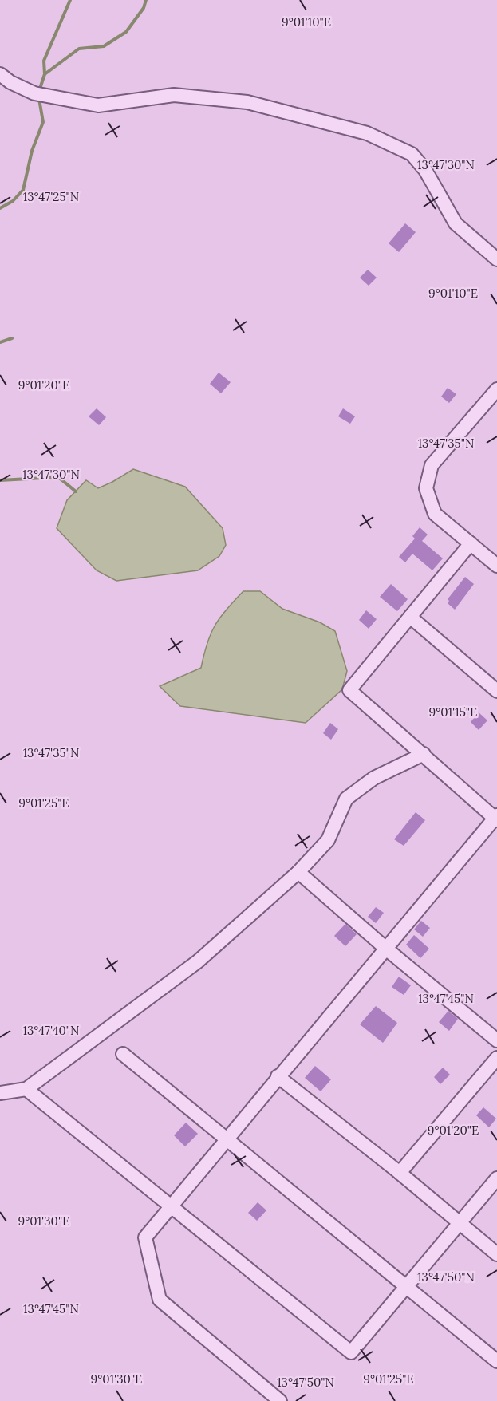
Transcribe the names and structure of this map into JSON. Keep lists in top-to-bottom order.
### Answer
{
  "coordinates": [
    "9°01'10\"E",
    "13°47'30\"N",
    "13°47'25\"N",
    "9°01'20\"E",
    "13°47'35\"N",
    "9°01'15\"E",
    "9°01'25\"E",
    "13°47'45\"N",
    "13°47'40\"N",
    "9°01'30\"E",
    "13°47'50\"N"
  ]
}
